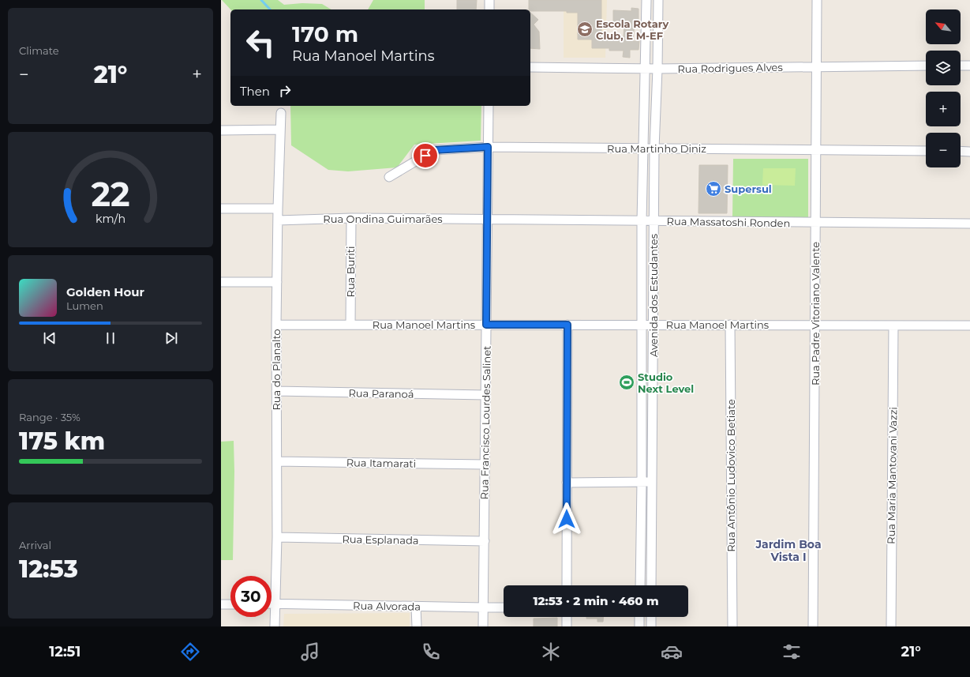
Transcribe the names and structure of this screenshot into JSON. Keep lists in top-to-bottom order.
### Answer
{
  "streets": {
    "street": [
      "Rua Rodrigues Alves",
      "Rua Martinho Diniz",
      "Rua Ondina Guimarães",
      "Rua Massatoshi Ronden",
      "Rua Buriti",
      "Avenida dos Estudantes",
      "Rua Padre Vitoriano Valente",
      "Rua Manoel Martins",
      "Rua do Planalto",
      "Rua Paranoá",
      "Rua Francisco Lourdes Salinet",
      "Rua Itamarati",
      "Rua Antônio Ludovico Betiate",
      "Rua Maria Mantovani Vazzi",
      "Rua Esplanada",
      "Rua Alvorada"
    ]
  },
  "crossings": [
    ["Rua Rodrigues Alves", "Avenida dos Estudantes"],
    ["Rua Rodrigues Alves", "Rua Padre Vitoriano Valente"],
    ["Rua Martinho Diniz", "Avenida dos Estudantes"],
    ["Rua Martinho Diniz", "Rua Padre Vitoriano Valente"],
    ["Rua Martinho Diniz", "Rua Francisco Lourdes Salinet"],
    ["Rua Ondina Guimarães", "Rua Massatoshi Ronden"],
    ["Rua Ondina Guimarães", "Rua Buriti"],
    ["Rua Ondina Guimarães", "Rua do Planalto"],
    ["Rua Ondina Guimarães", "Rua Francisco Lourdes Salinet"],
    ["Rua Massatoshi Ronden", "Avenida dos Estudantes"],
    ["Rua Massatoshi Ronden", "Rua Padre Vitoriano Valente"],
    ["Rua Massatoshi Ronden", "Rua Francisco Lourdes Salinet"],
    ["Rua Buriti", "Rua Manoel Martins"],
    ["Avenida dos Estudantes", "Rua Manoel Martins"],
    ["Rua Padre Vitoriano Valente", "Rua Manoel Martins"],
    ["Rua Manoel Martins", "Rua do Planalto"],
    ["Rua Manoel Martins", "Rua Francisco Lourdes Salinet"],
    ["Rua Manoel Martins", "Rua Antônio Ludovico Betiate"],
    ["Rua Manoel Martins", "Rua Maria Mantovani Vazzi"],
    ["Rua do Planalto", "Rua Paranoá"],
    ["Rua do Planalto", "Rua Itamarati"],
    ["Rua do Planalto", "Rua Esplanada"],
    ["Rua do Planalto", "Rua Alvorada"],
    ["Rua Paranoá", "Rua Francisco Lourdes Salinet"],
    ["Rua Francisco Lourdes Salinet", "Rua Itamarati"],
    ["Rua Francisco Lourdes Salinet", "Rua Esplanada"],
    ["Rua Francisco Lourdes Salinet", "Rua Alvorada"]
  ],
  "districts": ["Jardim Boa Vista I"],
  "places": {
    "school or university": ["Escola Rotary Club, E M-EF"],
    "supermarket": ["Supersul"],
    "sports": ["Studio Next Level"]
  },
  "north": "top left",
  "page": {
    "tile": [
      "Climate",
      ["Range · 35%", "175 km"],
      ["Arrival", "12:53"]
    ],
    "map_buttons": ["+", "−"],
    "turn": ["170 m", "Rua Manoel Martins"],
    "heat": ["−", "21°", "+"],
    "then": "Then",
    "song": ["Golden Hour", "Lumen"],
    "limit": "30",
    "trip": "12:53 · 2 min · 460 m",
    "tabs": ["12:51", "21°"],
    "gauge": ["22", "km/h"]
  }
}
